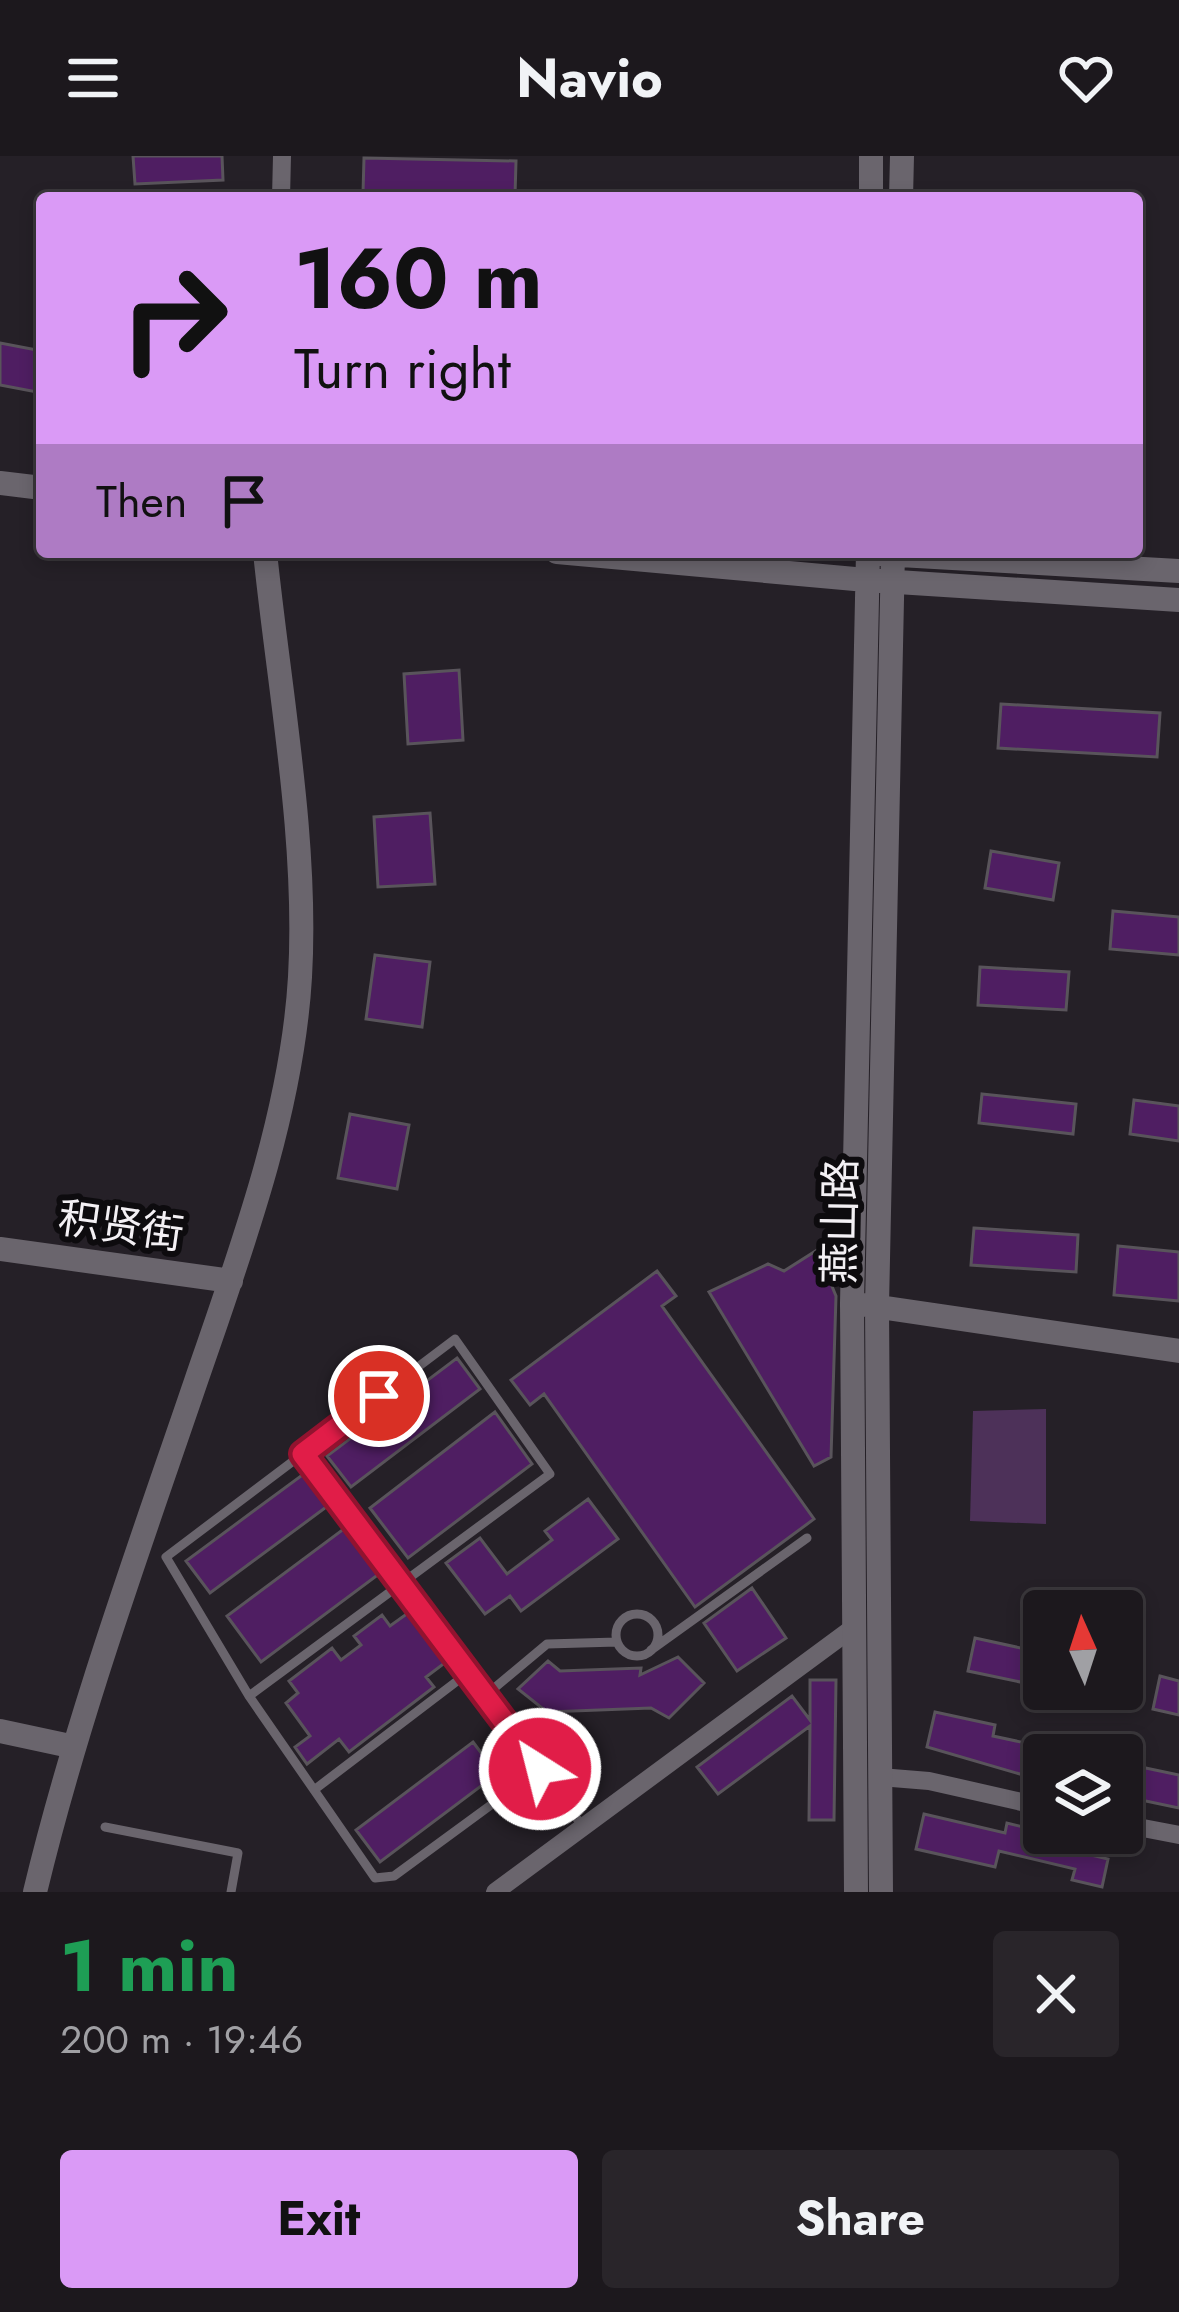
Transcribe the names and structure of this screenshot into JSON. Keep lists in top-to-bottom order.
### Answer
{
  "streets": {
    "street": ["燕山路", "积贤街"]
  },
  "north": "top",
  "page": {
    "header": "Navio",
    "turn": ["160 m", "Turn right"],
    "then": "Then",
    "heading": ["1 min", "200 m · 19:46"],
    "buttons": ["Exit", "Share"]
  }
}
